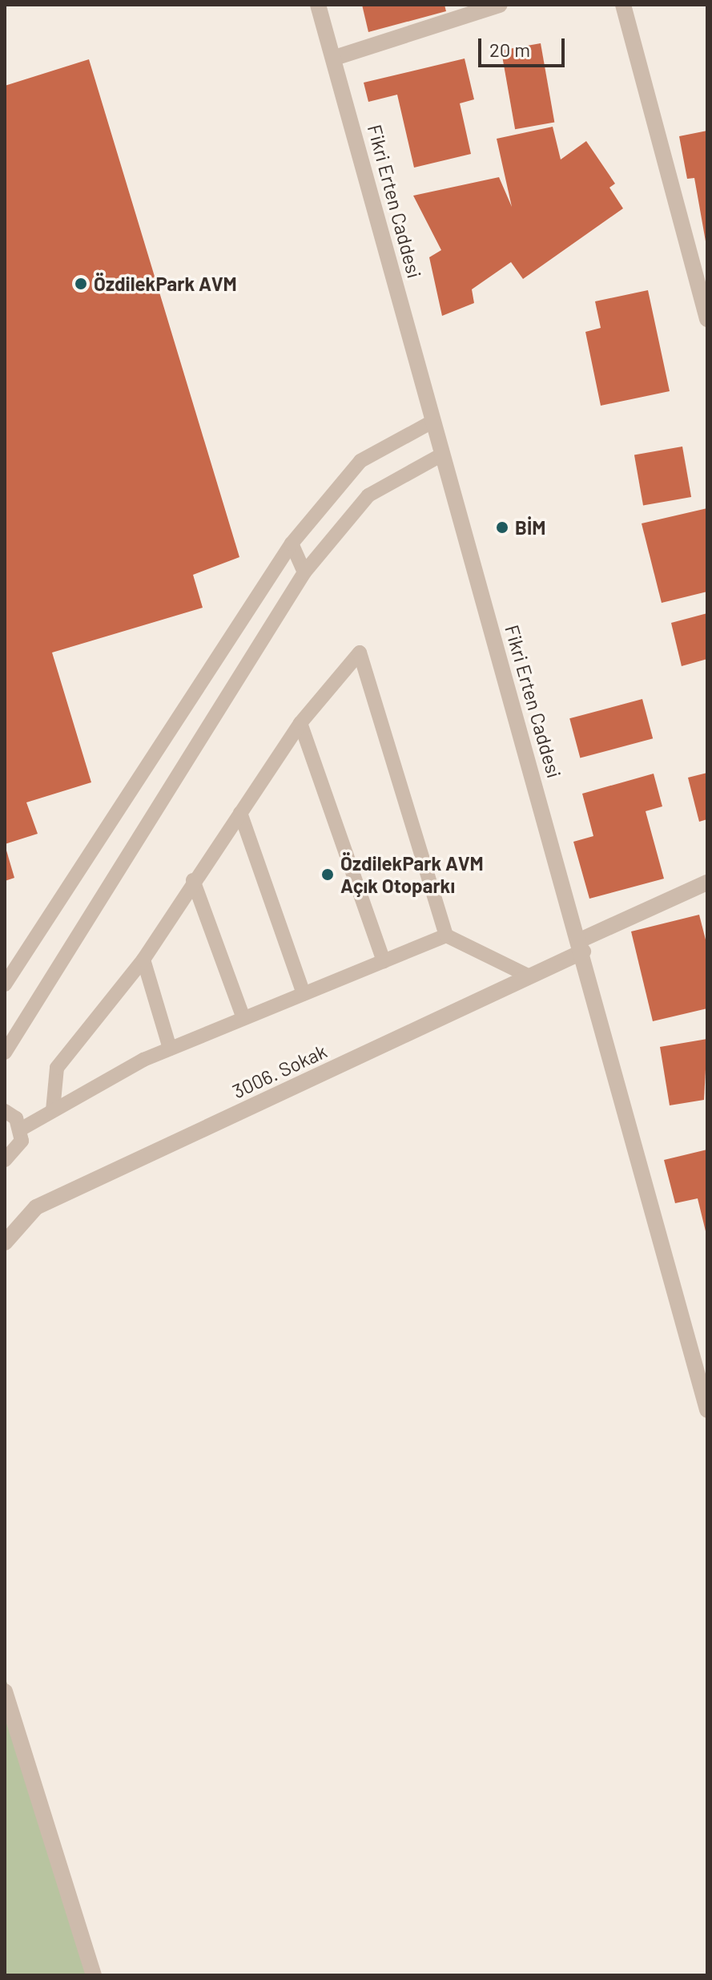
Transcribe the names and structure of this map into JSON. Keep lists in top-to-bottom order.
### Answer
{
  "streets": {
    "street": ["Fikri Erten Caddesi", "3006. Sokak"]
  },
  "crossings": [
    ["Fikri Erten Caddesi", "3006. Sokak"]
  ],
  "places": ["ÖzdilekPark AVM", "BİM", "ÖzdilekPark AVM Açık Otoparkı"],
  "scale_bar": "20 m"
}
